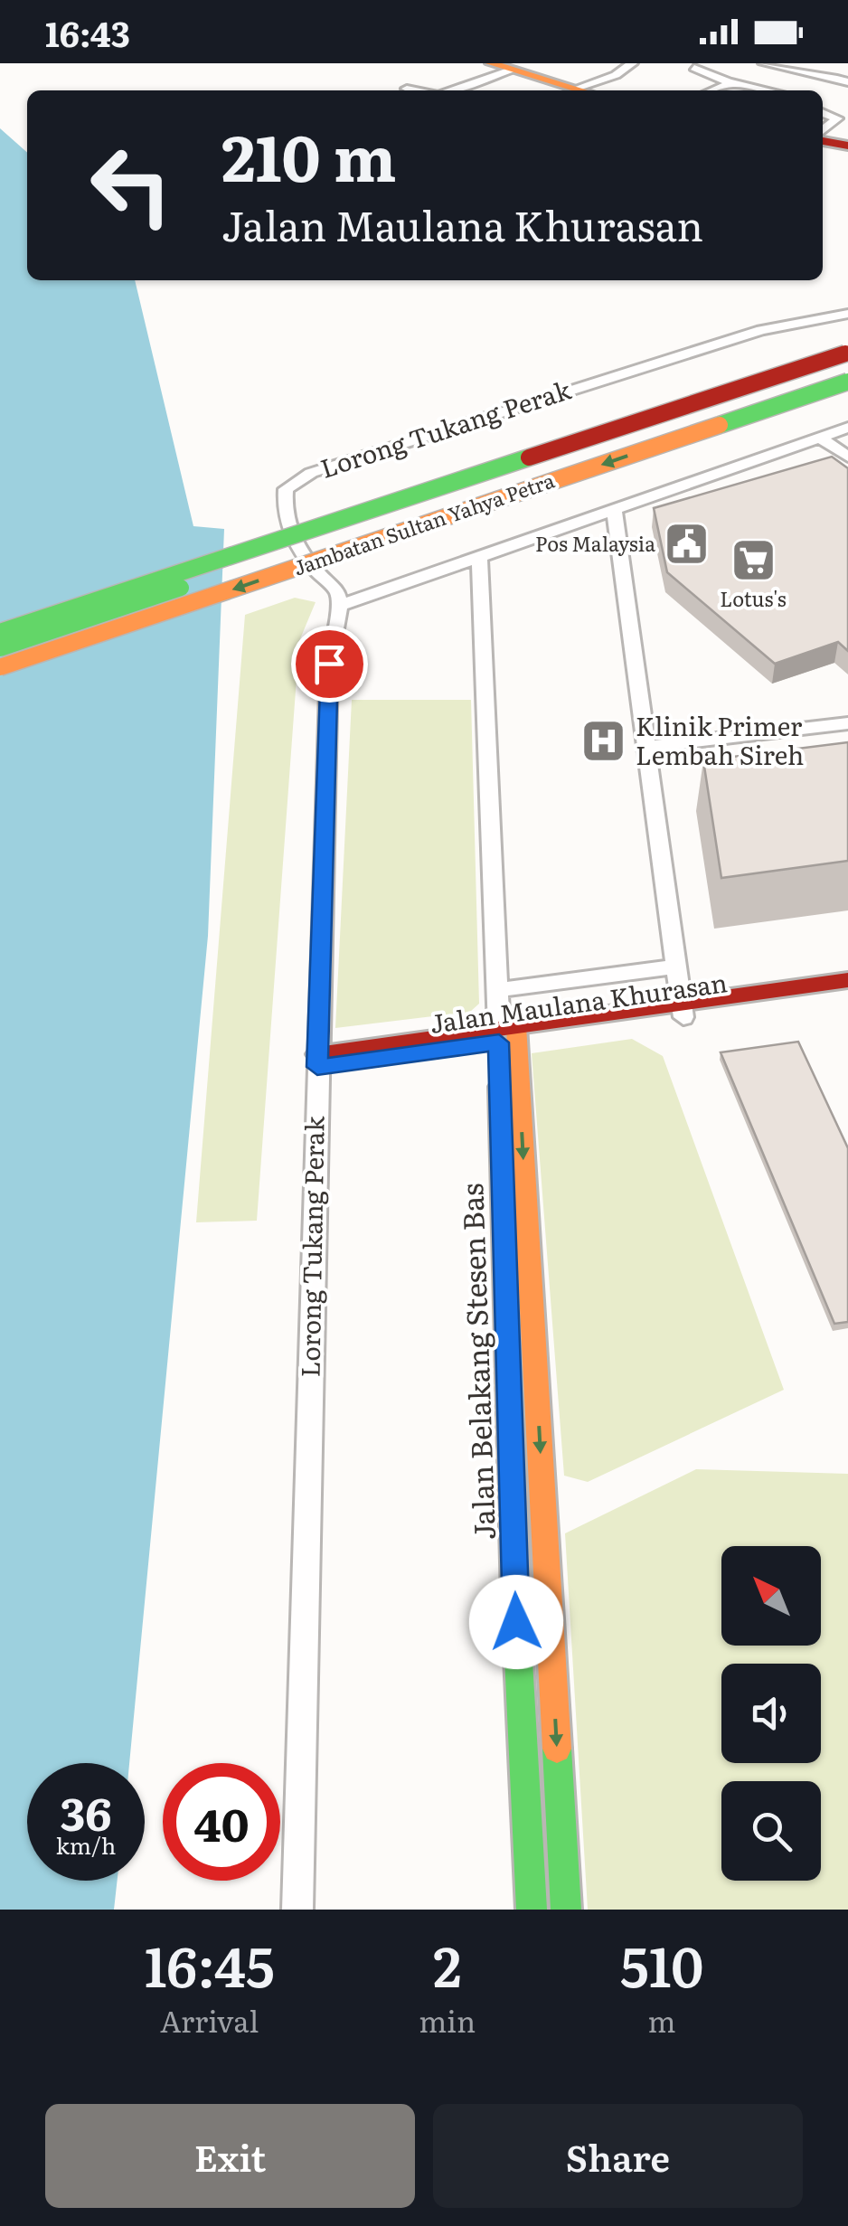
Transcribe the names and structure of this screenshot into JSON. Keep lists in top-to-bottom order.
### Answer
{
  "streets": {
    "main road": ["Jambatan Sultan Yahya Petra", "Jalan Maulana Khurasan", "Jalan Belakang Stesen Bas"],
    "street": ["Lorong Tukang Perak"]
  },
  "crossings": [
    ["Lorong Tukang Perak", "Jalan Maulana Khurasan"],
    ["Jalan Maulana Khurasan", "Jalan Belakang Stesen Bas"]
  ],
  "places": {
    "public building": ["Pos Malaysia"],
    "supermarket": ["Lotus's"],
    "hospital": ["Klinik Primer Lembah Sireh"]
  },
  "north": "top left",
  "page": {
    "status": "16:43",
    "turn": ["210 m", "Jalan Maulana Khurasan"],
    "speed": "36 km/h",
    "limit": "40",
    "eta": [
      "16:45",
      "Arrival",
      "2",
      "min",
      "510",
      "m"
    ],
    "buttons": ["Exit", "Share"]
  }
}
